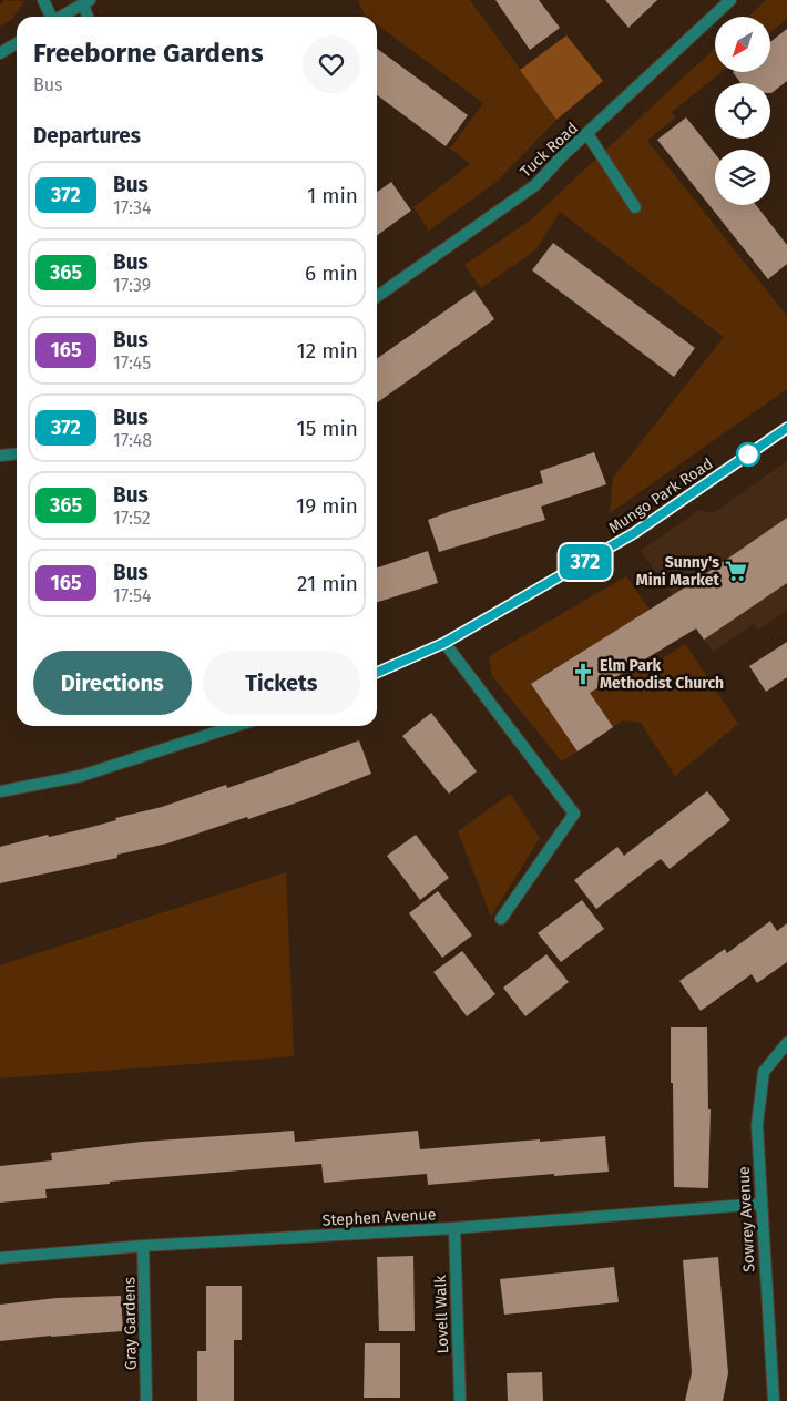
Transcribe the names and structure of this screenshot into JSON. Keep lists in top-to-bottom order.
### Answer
{
  "streets": {
    "street": [
      "Tuck Road",
      "Mungo Park Road",
      "Stephen Avenue",
      "Sowrey Avenue",
      "Lovell Walk",
      "Gray Gardens"
    ]
  },
  "crossings": [
    ["Stephen Avenue", "Sowrey Avenue"],
    ["Stephen Avenue", "Lovell Walk"],
    ["Stephen Avenue", "Gray Gardens"]
  ],
  "places": {
    "supermarket": ["Sunny's Mini Market"],
    "church": ["Elm Park Methodist Church"]
  },
  "lines": ["bus line 372"],
  "north": "bottom left",
  "page": {
    "on_map": "372",
    "heading": [
      ["Freeborne Gardens", "Bus"],
      "Departures"
    ],
    "list": [
      {
        "mark": "372",
        "name": "Bus",
        "note": "17:34",
        "value": "1 min"
      },
      {
        "mark": "365",
        "name": "Bus",
        "note": "17:39",
        "value": "6 min"
      },
      {
        "mark": "165",
        "name": "Bus",
        "note": "17:45",
        "value": "12 min"
      },
      {
        "mark": "372",
        "name": "Bus",
        "note": "17:48",
        "value": "15 min"
      },
      {
        "mark": "365",
        "name": "Bus",
        "note": "17:52",
        "value": "19 min"
      },
      {
        "mark": "165",
        "name": "Bus",
        "note": "17:54",
        "value": "21 min"
      }
    ],
    "buttons": ["Directions", "Tickets"]
  }
}
